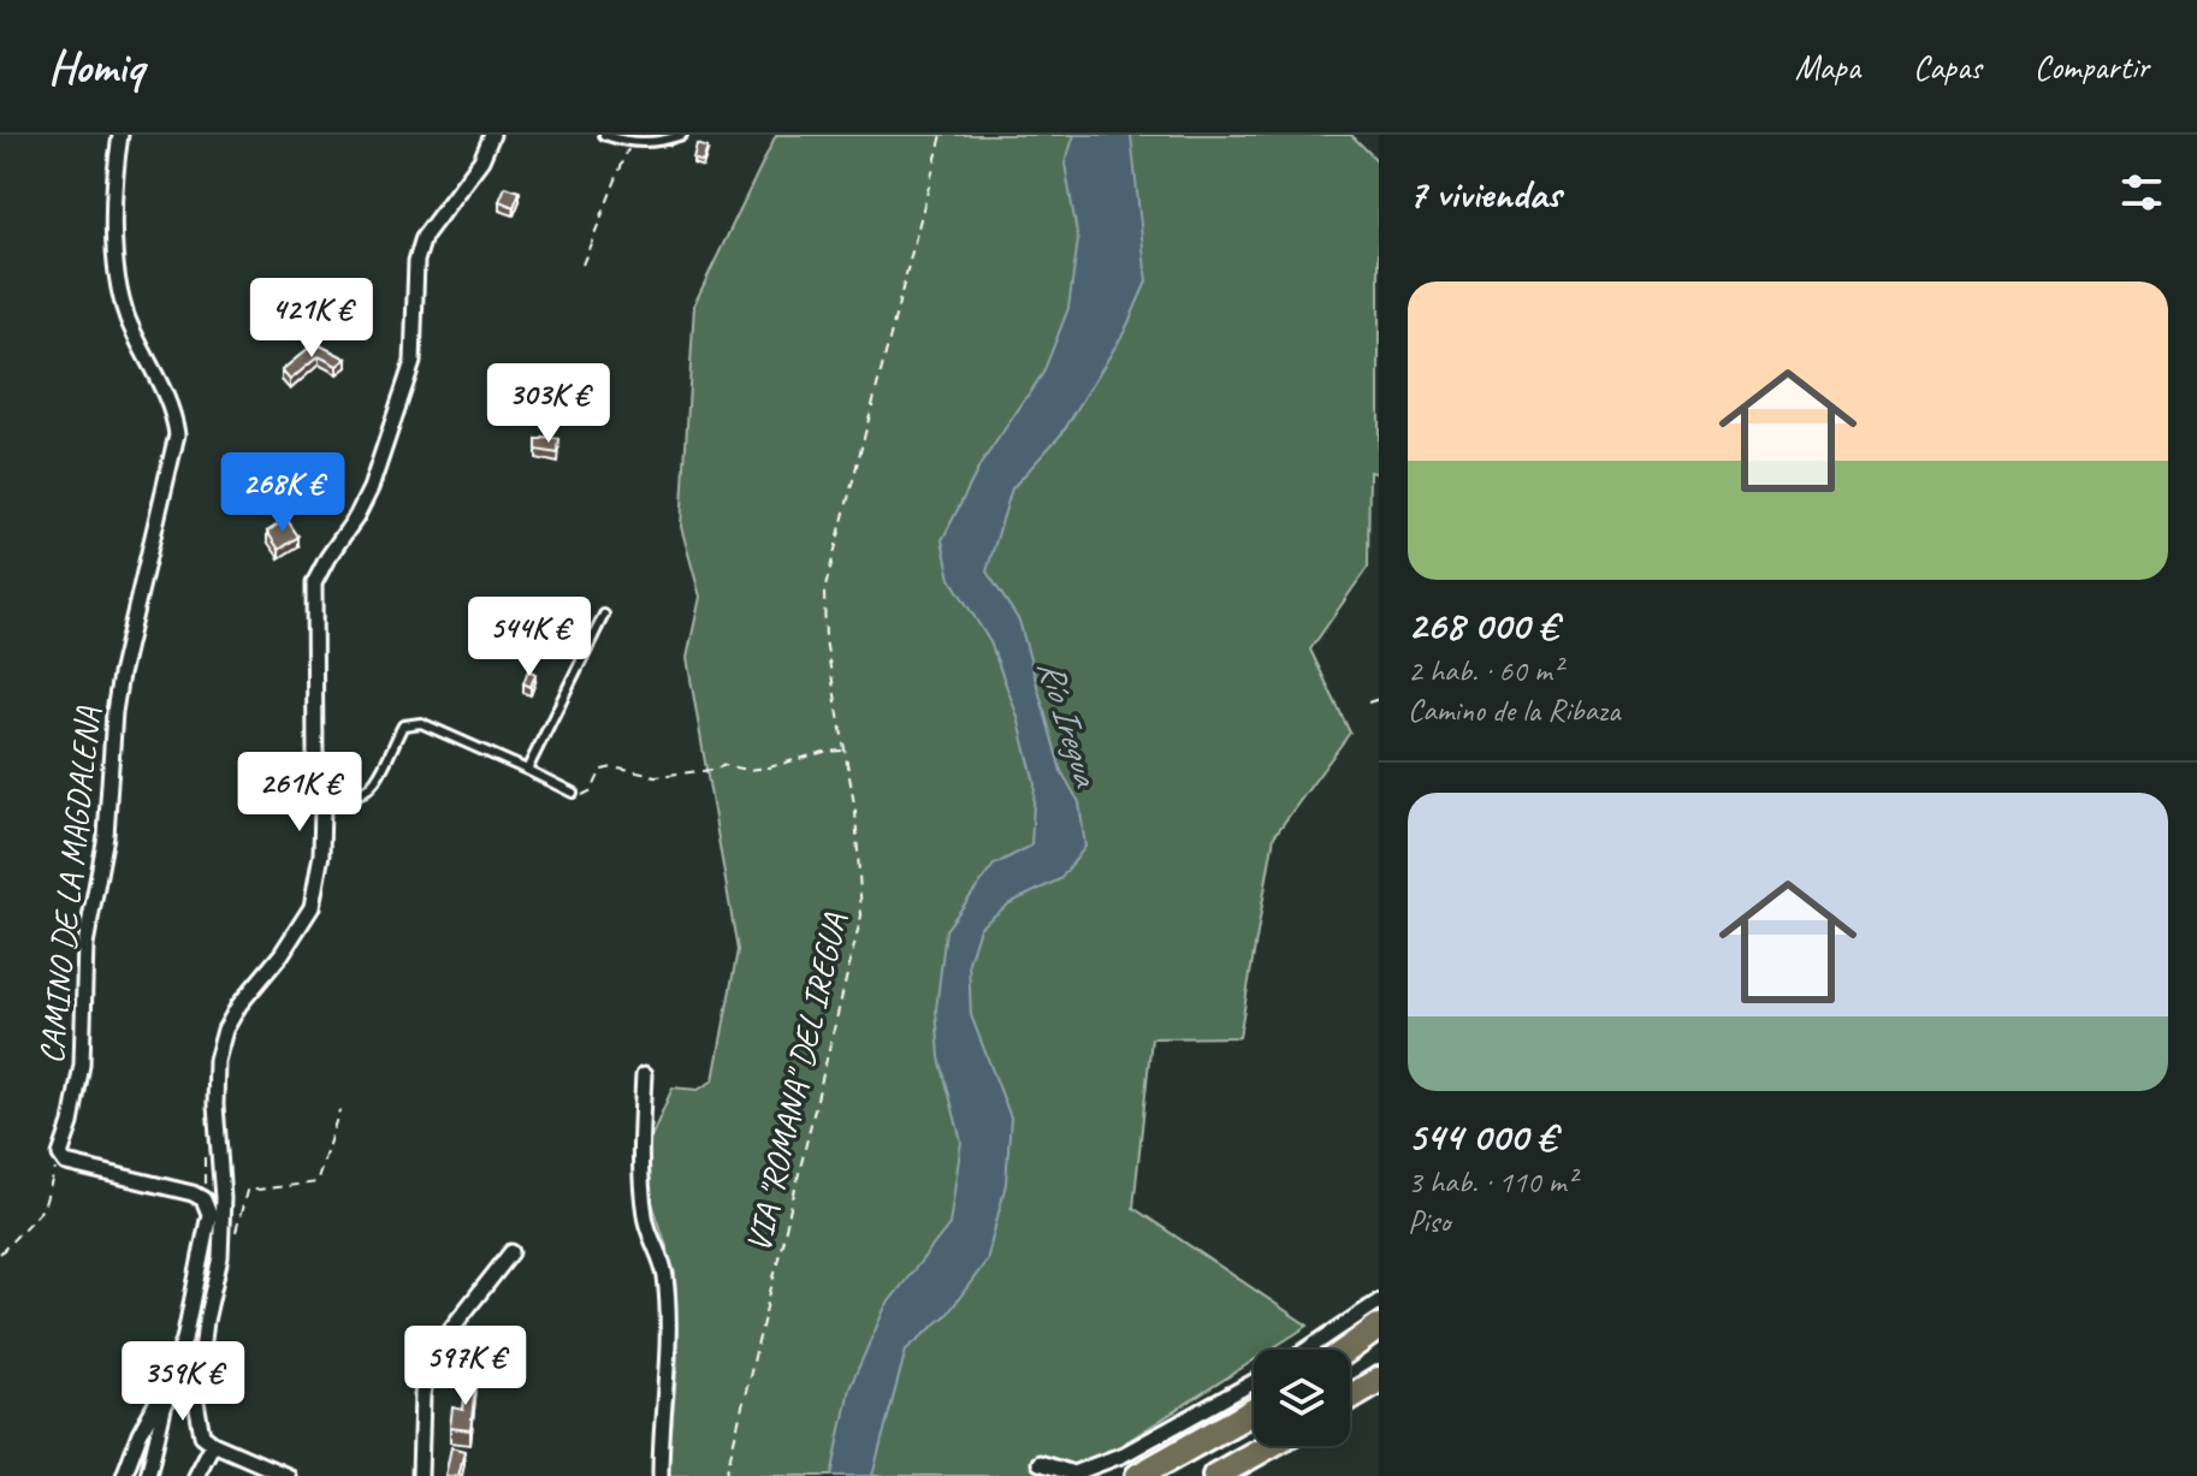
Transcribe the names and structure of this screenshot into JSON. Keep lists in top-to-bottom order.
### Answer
{
  "streets": {
    "street": ["CAMINO DE LA MAGDALENA"],
    "path": ["VIA \"ROMANA\" DEL IREGUA"]
  },
  "water": ["Río Iregua"],
  "page": {
    "header": "Homiq",
    "nav": ["Mapa", "Capas", "Compartir"],
    "heading": "7 viviendas",
    "list": [
      {
        "name": "268 000 €",
        "note": "2 hab. · 60 m² · Camino de la Ribaza"
      },
      {
        "name": "544 000 €",
        "note": "3 hab. · 110 m² · Piso"
      }
    ],
    "price": [
      "421K €",
      "303K €",
      "268K €",
      "544K €",
      "261K €",
      "597K €",
      "359K €"
    ]
  }
}
